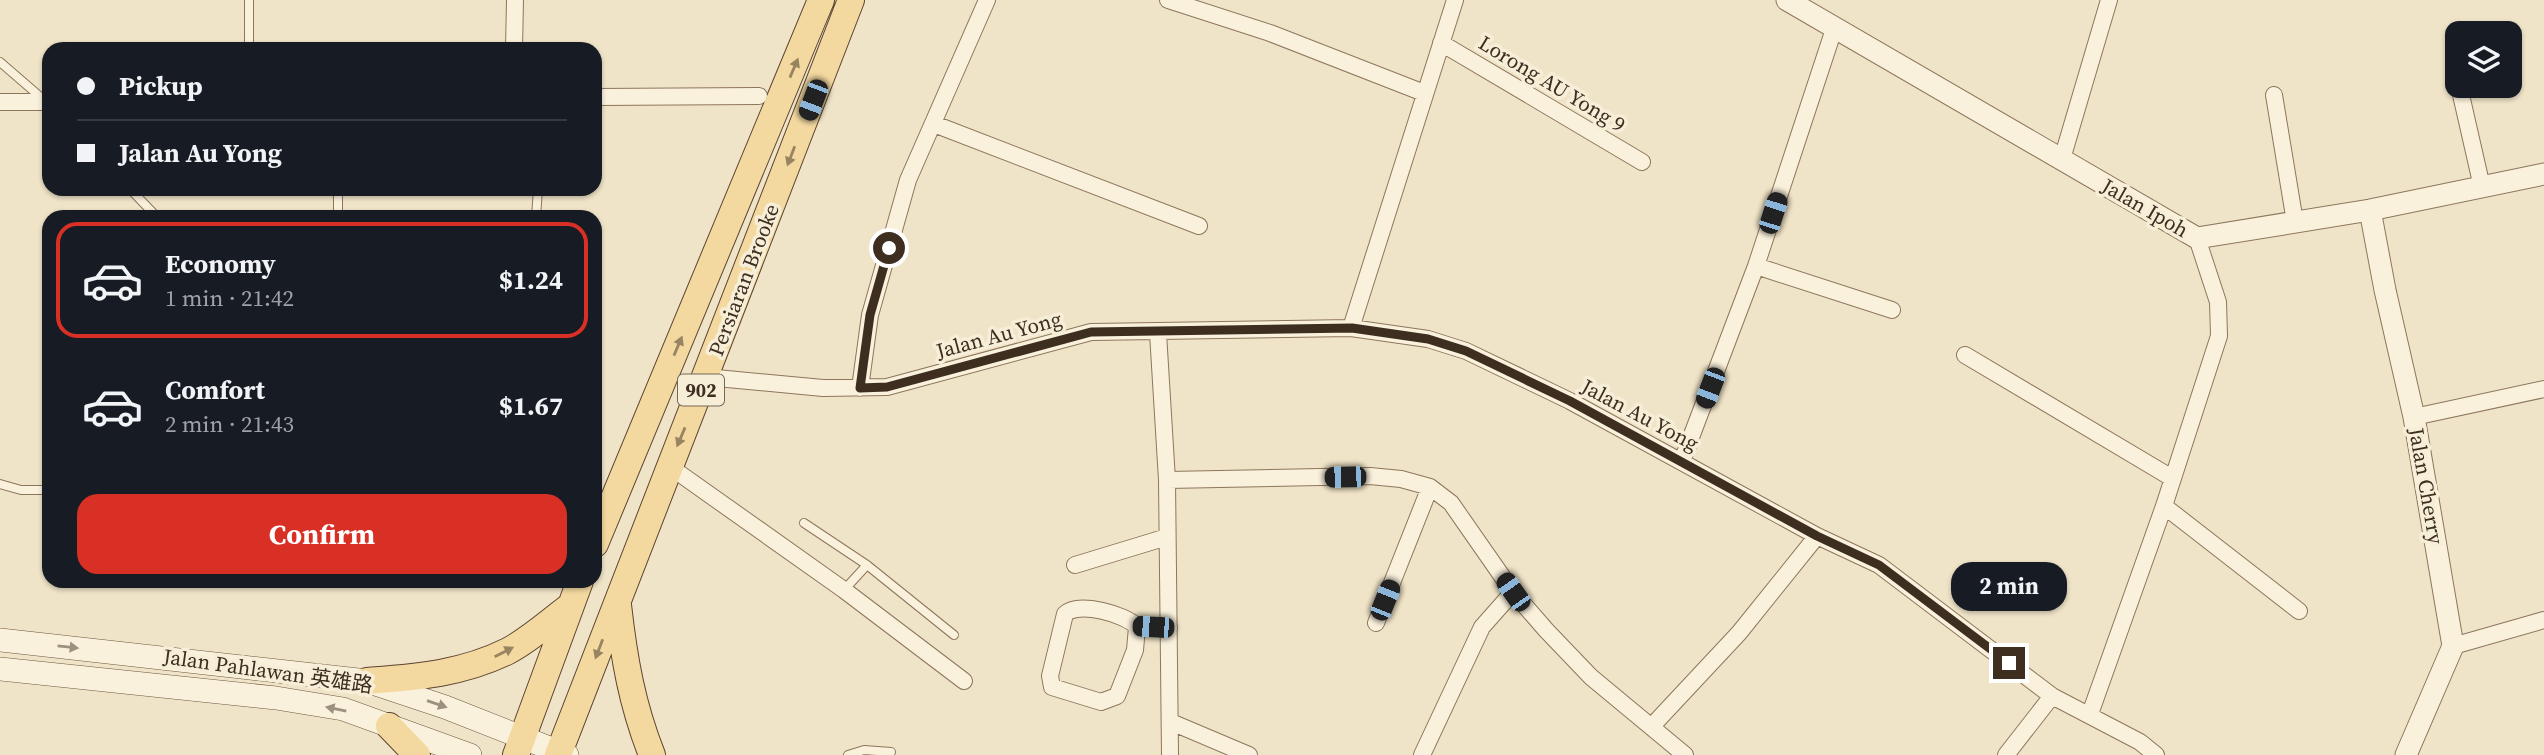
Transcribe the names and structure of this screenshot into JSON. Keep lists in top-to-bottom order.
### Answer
{
  "streets": {
    "main road": ["Persiaran Brooke", "902", "Jalan Pahlawan 英雄路"],
    "street": [
      "Lorong AU Yong 9",
      "Jalan Ipoh",
      "Jalan Au Yong",
      "Jalan Cherry"
    ]
  },
  "crossings": [
    ["Jalan Ipoh", "Jalan Cherry"],
    ["Persiaran Brooke", "Jalan Au Yong"],
    ["Persiaran Brooke", "Jalan Pahlawan 英雄路"]
  ],
  "page": {
    "banner": ["Pickup", "Jalan Au Yong"],
    "list": [
      {
        "name": "Economy",
        "note": "1 min · 21:42",
        "value": "$1.24"
      },
      {
        "name": "Comfort",
        "note": "2 min · 21:43",
        "value": "$1.67"
      }
    ],
    "buttons": "Confirm",
    "bubble": "2 min"
  }
}
